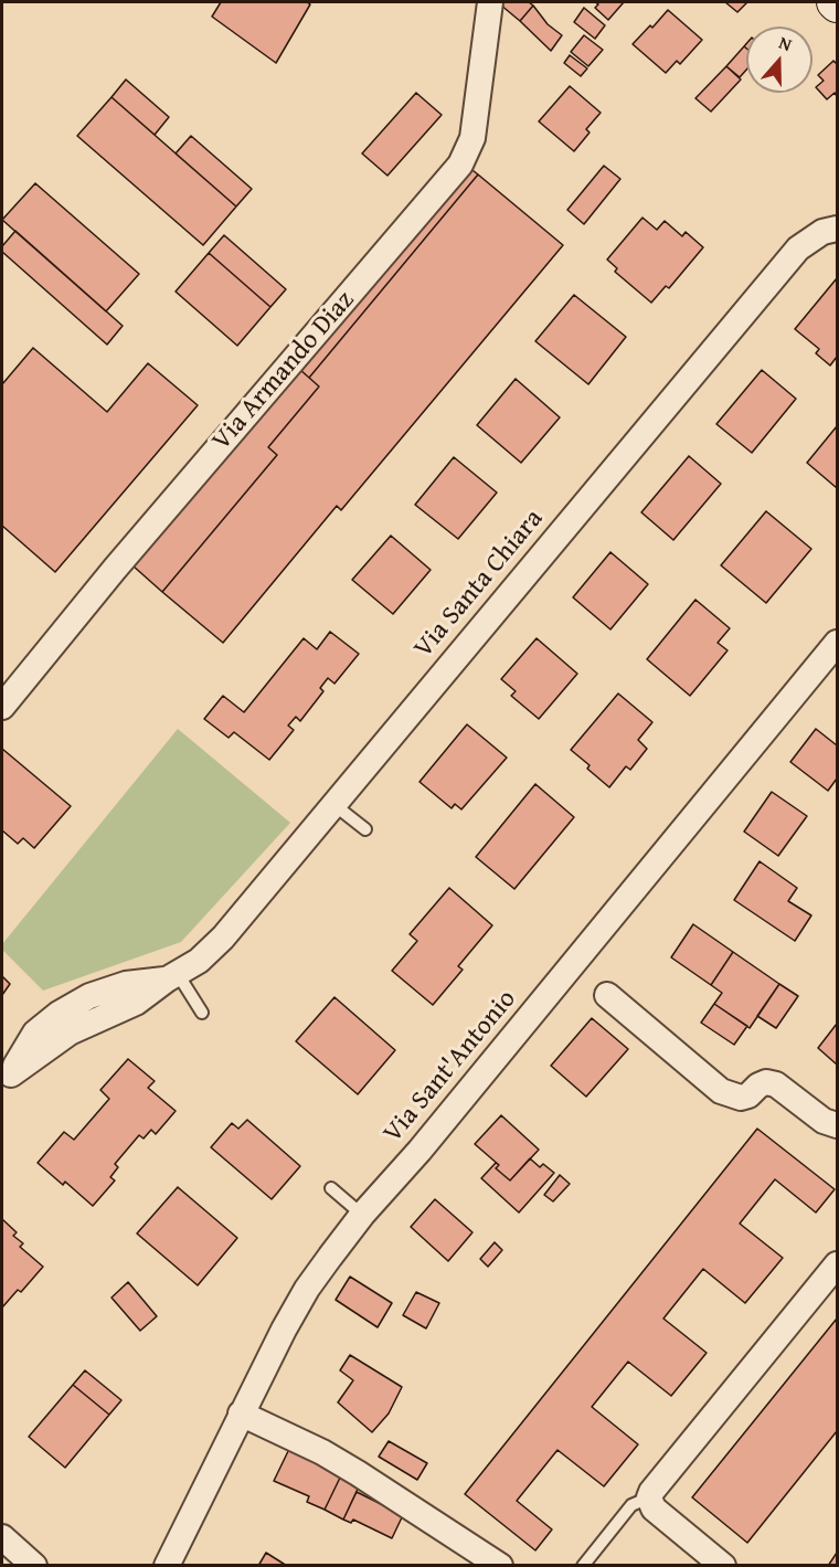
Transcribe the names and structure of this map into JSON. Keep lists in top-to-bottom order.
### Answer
{
  "streets": {
    "street": ["Via Armando Diaz", "Via Santa Chiara", "Via Sant'Antonio"]
  },
  "north": "top"
}
